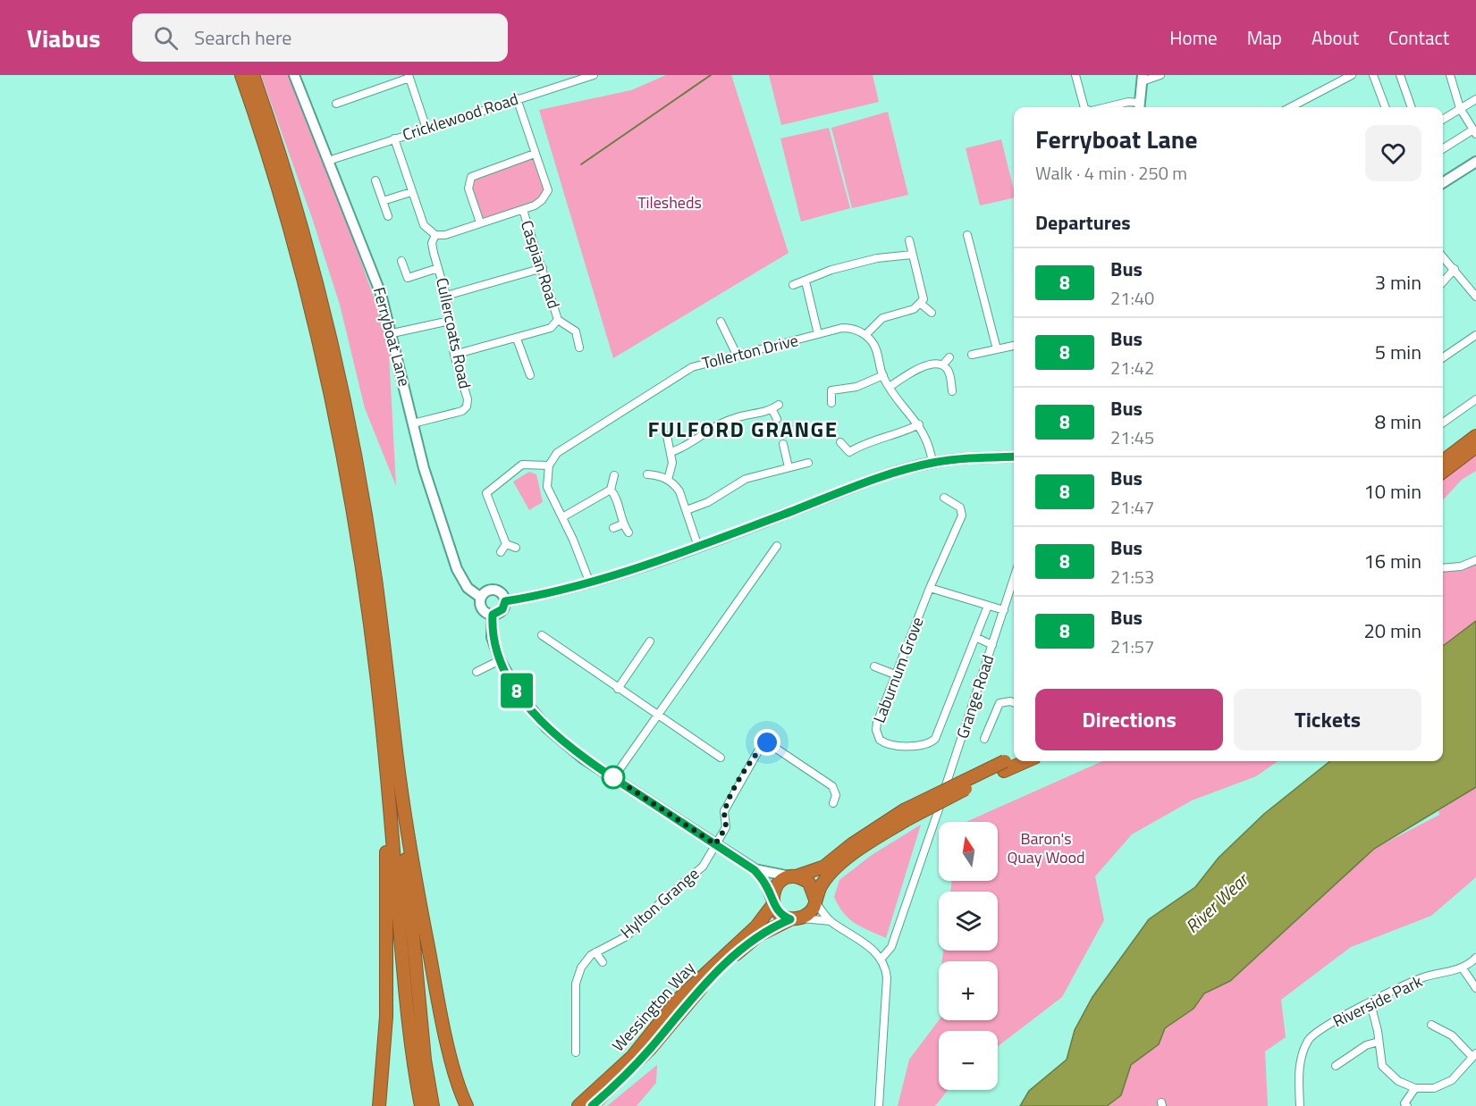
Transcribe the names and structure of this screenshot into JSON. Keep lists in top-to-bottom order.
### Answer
{
  "streets": {
    "highway": ["Wessington Way"],
    "street": [
      "Cricklewood Road",
      "Caspian Road",
      "Cullercoats Road",
      "Ferryboat Lane",
      "Tollerton Drive",
      "Laburnum Grove",
      "Grange Road",
      "Hylton Grange",
      "Riverside Park"
    ]
  },
  "crossings": [
    ["Cricklewood Road", "Ferryboat Lane"],
    ["Caspian Road", "Cullercoats Road"],
    ["Cullercoats Road", "Ferryboat Lane"]
  ],
  "districts": ["FULFORD GRANGE"],
  "water": ["River Wear"],
  "parks": ["Tilesheds", "Baron's Quay Wood"],
  "lines": ["bus line 8"],
  "north": "top",
  "page": {
    "header": "Viabus",
    "search": "Search here",
    "nav": [
      "Home",
      "Map",
      "About",
      "Contact"
    ],
    "on_map": "8",
    "heading": [
      ["Ferryboat Lane", "Walk · 4 min · 250 m"],
      "Departures"
    ],
    "list": [
      {
        "mark": "8",
        "name": "Bus",
        "note": "21:40",
        "value": "3 min"
      },
      {
        "mark": "8",
        "name": "Bus",
        "note": "21:42",
        "value": "5 min"
      },
      {
        "mark": "8",
        "name": "Bus",
        "note": "21:45",
        "value": "8 min"
      },
      {
        "mark": "8",
        "name": "Bus",
        "note": "21:47",
        "value": "10 min"
      },
      {
        "mark": "8",
        "name": "Bus",
        "note": "21:53",
        "value": "16 min"
      },
      {
        "mark": "8",
        "name": "Bus",
        "note": "21:57",
        "value": "20 min"
      }
    ],
    "buttons": ["Directions", "Tickets"],
    "map_buttons": ["+", "−"]
  }
}
